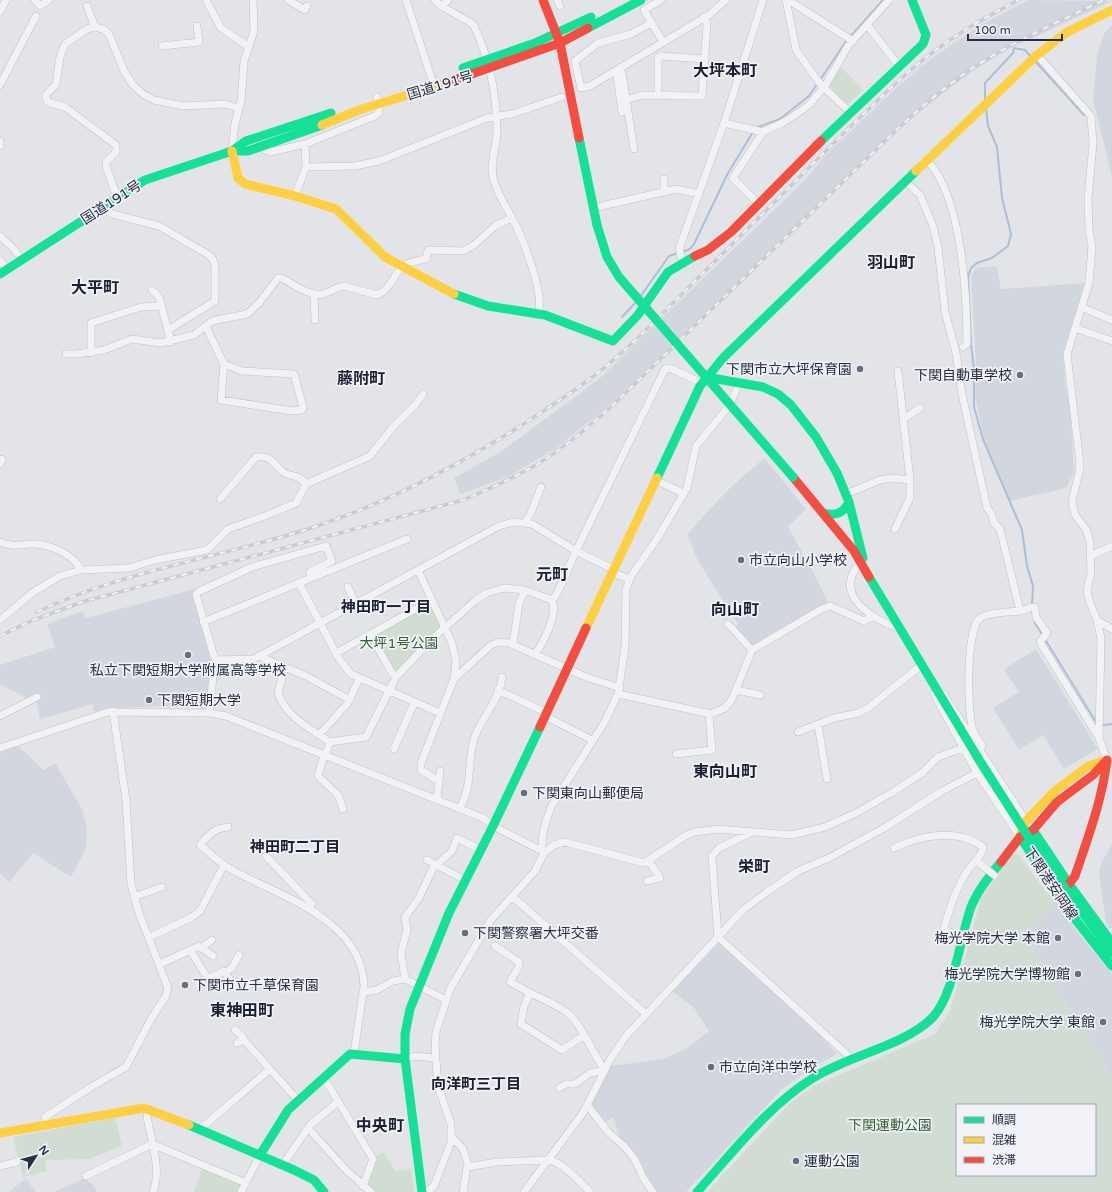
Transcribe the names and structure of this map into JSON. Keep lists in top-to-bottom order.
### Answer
{
  "streets": {
    "main road": ["国道191号", "下関港安岡線"]
  },
  "districts": [
    "大坪本町",
    "羽山町",
    "大平町",
    "藤附町",
    "元町",
    "神田町一丁目",
    "向山町",
    "東向山町",
    "神田町二丁目",
    "栄町",
    "東神田町",
    "向洋町三丁目",
    "中央町"
  ],
  "parks": ["大坪1号公園", "下関運動公園"],
  "places": [
    "下関市立大坪保育園",
    "下関自動車学校",
    "市立向山小学校",
    "私立下関短期大学附属高等学校",
    "下関短期大学",
    "下関東向山郵便局",
    "下関警察署大坪交番",
    "梅光学院大学 本館",
    "梅光学院大学博物館",
    "下関市立千草保育園",
    "梅光学院大学 東館",
    "市立向洋中学校",
    "運動公園"
  ],
  "legend": ["順調", "混雑", "渋滞"],
  "scale_bar": "100 m",
  "north": "top right"
}
